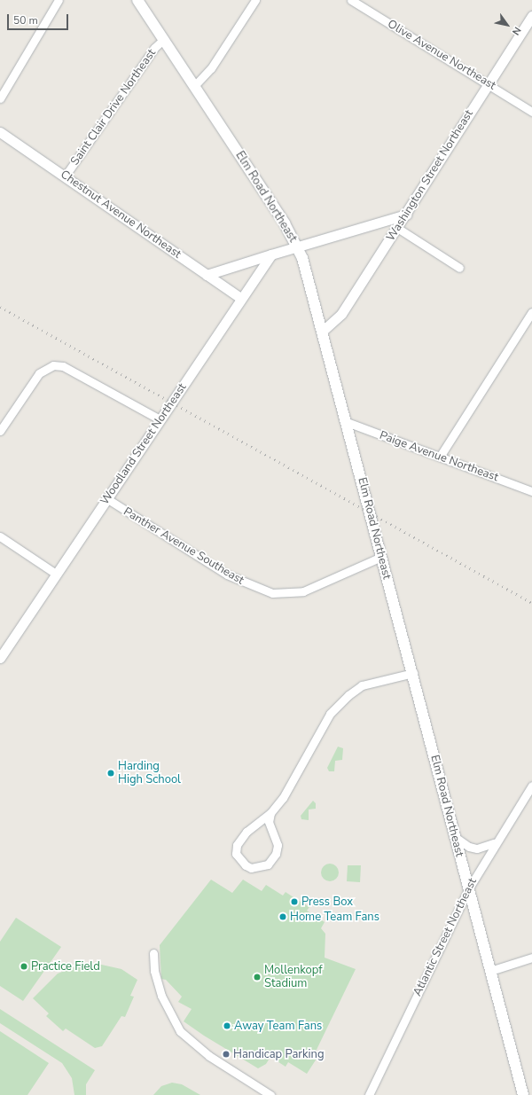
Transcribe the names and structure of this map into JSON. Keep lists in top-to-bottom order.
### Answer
{
  "streets": {
    "main road": ["Elm Road Northeast"],
    "street": [
      "Olive Avenue Northeast",
      "Saint Clair Drive Northeast",
      "Washington Street Northeast",
      "Chestnut Avenue Northeast",
      "Woodland Street Northeast",
      "Paige Avenue Northeast",
      "Panther Avenue Southeast",
      "Atlantic Street Northeast"
    ]
  },
  "crossings": [
    ["Olive Avenue Northeast", "Washington Street Northeast"],
    ["Saint Clair Drive Northeast", "Elm Road Northeast"],
    ["Saint Clair Drive Northeast", "Chestnut Avenue Northeast"],
    ["Washington Street Northeast", "Elm Road Northeast"],
    ["Elm Road Northeast", "Paige Avenue Northeast"],
    ["Elm Road Northeast", "Panther Avenue Southeast"],
    ["Elm Road Northeast", "Atlantic Street Northeast"],
    ["Chestnut Avenue Northeast", "Woodland Street Northeast"],
    ["Woodland Street Northeast", "Panther Avenue Southeast"]
  ],
  "places": [
    "Harding High School",
    "Press Box",
    "Home Team Fans",
    "Practice Field",
    "Mollenkopf Stadium",
    "Away Team Fans",
    "Handicap Parking"
  ],
  "scale_bar": "50 m",
  "north": "bottom right"
}
